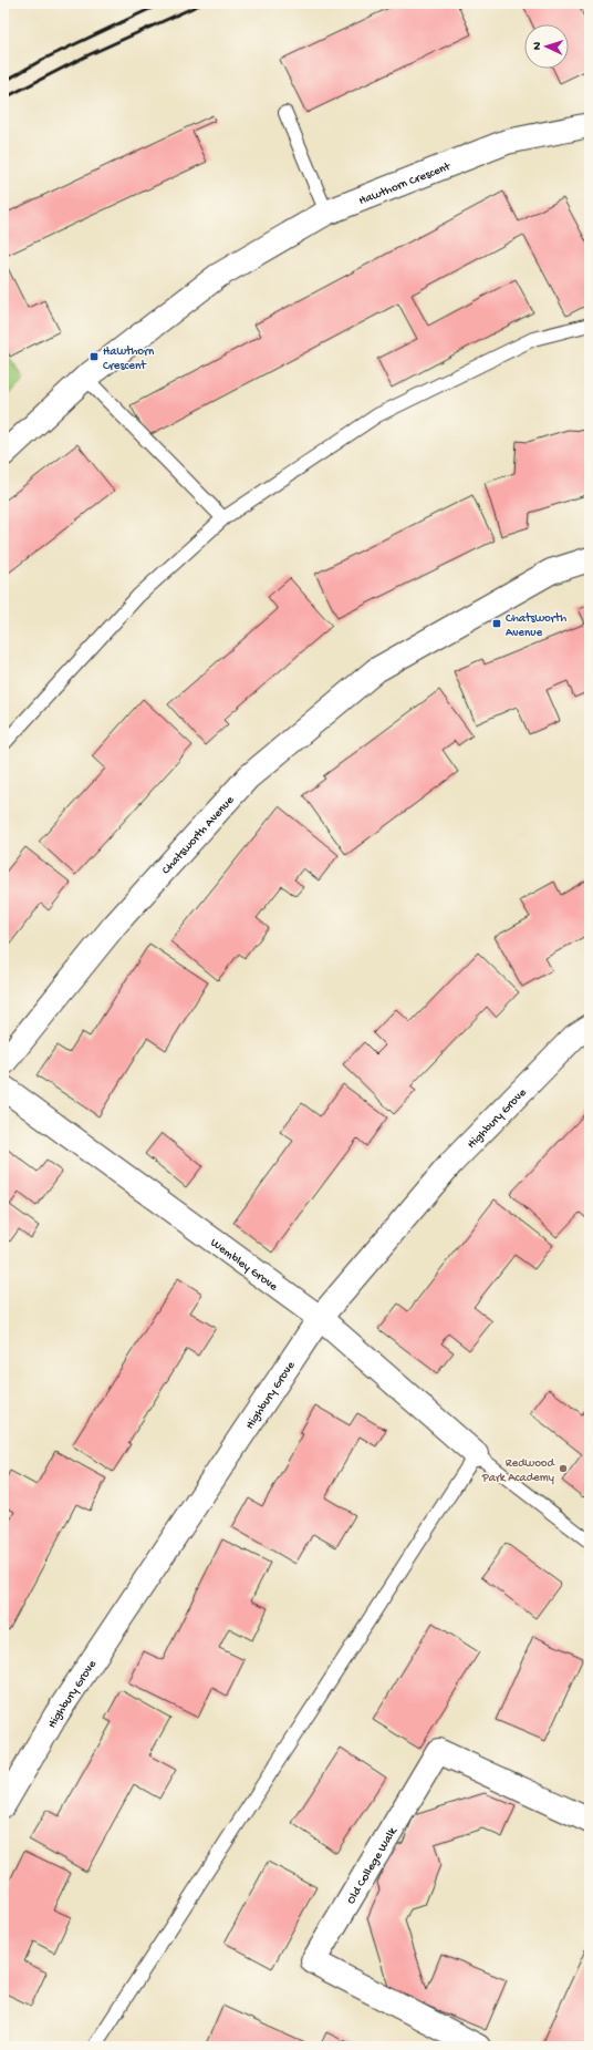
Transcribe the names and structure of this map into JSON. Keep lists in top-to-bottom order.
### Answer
{
  "streets": {
    "street": [
      "Hawthorn Crescent",
      "Chatsworth Avenue",
      "Highbury Grove",
      "Wembley Grove",
      "Old College Walk"
    ]
  },
  "crossings": [
    ["Highbury Grove", "Wembley Grove"]
  ],
  "places": {
    "transit": ["Hawthorn Crescent", "Chatsworth Avenue"],
    "other": ["Redwood Park Academy"]
  },
  "north": "left"
}
